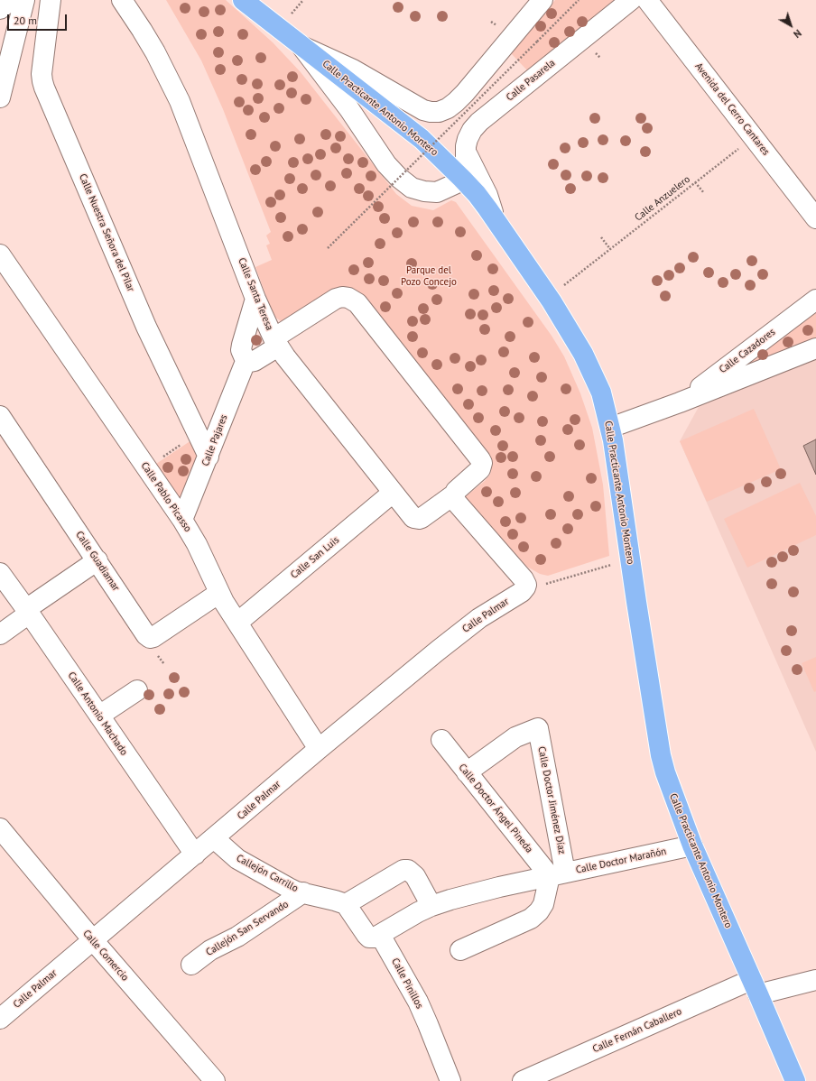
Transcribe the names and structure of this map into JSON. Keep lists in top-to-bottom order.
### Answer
{
  "streets": {
    "main road": ["Calle Practicante Antonio Montero"],
    "street": [
      "Calle Pasarela",
      "Avenida del Cerro Cantares",
      "Calle Nuestra Señora del Pilar",
      "Calle Santa Teresa",
      "Calle Cazadores",
      "Calle Pajares",
      "Calle Pablo Picasso",
      "Calle San Luis",
      "Calle Guadiamar",
      "Calle Palmar",
      "Calle Antonio Machado",
      "Calle Doctor Jiménez Díaz",
      "Calle Doctor Ángel Pineda",
      "Calle Doctor Marañón",
      "Callejón Carrillo",
      "Callejón San Servando",
      "Calle Comercio",
      "Calle Pinillos",
      "Calle Fernán Caballero"
    ],
    "path": ["Calle Anzuelero"]
  },
  "crossings": [
    ["Calle Pasarela", "Calle Practicante Antonio Montero"],
    ["Calle Practicante Antonio Montero", "Calle Cazadores"],
    ["Calle Practicante Antonio Montero", "Calle Doctor Marañón"],
    ["Calle Practicante Antonio Montero", "Calle Fernán Caballero"],
    ["Avenida del Cerro Cantares", "Calle Anzuelero"],
    ["Calle Nuestra Señora del Pilar", "Calle Pajares"],
    ["Calle Santa Teresa", "Calle San Luis"],
    ["Calle Pajares", "Calle Pablo Picasso"],
    ["Calle Pablo Picasso", "Calle San Luis"],
    ["Calle Pablo Picasso", "Calle Guadiamar"],
    ["Calle Pablo Picasso", "Calle Palmar"],
    ["Calle Palmar", "Calle Antonio Machado"],
    ["Calle Palmar", "Callejón Carrillo"],
    ["Calle Palmar", "Calle Comercio"],
    ["Calle Doctor Jiménez Díaz", "Calle Doctor Ángel Pineda"],
    ["Calle Doctor Jiménez Díaz", "Calle Doctor Marañón"],
    ["Calle Doctor Ángel Pineda", "Calle Doctor Marañón"],
    ["Calle Doctor Marañón", "Calle Pinillos"],
    ["Callejón Carrillo", "Callejón San Servando"]
  ],
  "parks": ["Parque del Pozo Concejo"],
  "scale_bar": "20 m",
  "north": "bottom right"
}
